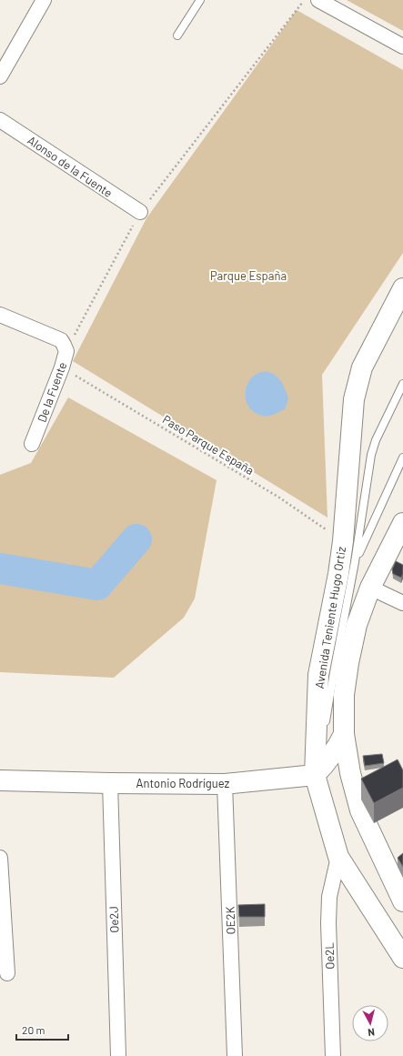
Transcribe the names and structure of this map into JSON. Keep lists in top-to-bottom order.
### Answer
{
  "streets": {
    "main road": ["Avenida Teniente Hugo Ortiz", "Antonio Rodríguez"],
    "street": [
      "Alonso de la Fuente",
      "De la Fuente",
      "Oe2J",
      "OE2K",
      "Oe2L"
    ],
    "path": ["Paso Parque España"]
  },
  "crossings": [
    ["De la Fuente", "Paso Parque España"],
    ["Paso Parque España", "Avenida Teniente Hugo Ortiz"],
    ["Avenida Teniente Hugo Ortiz", "Antonio Rodríguez"],
    ["Avenida Teniente Hugo Ortiz", "Oe2L"],
    ["Antonio Rodríguez", "Oe2J"],
    ["Antonio Rodríguez", "OE2K"]
  ],
  "parks": ["Parque España"],
  "scale_bar": "20 m",
  "north": "bottom"
}
